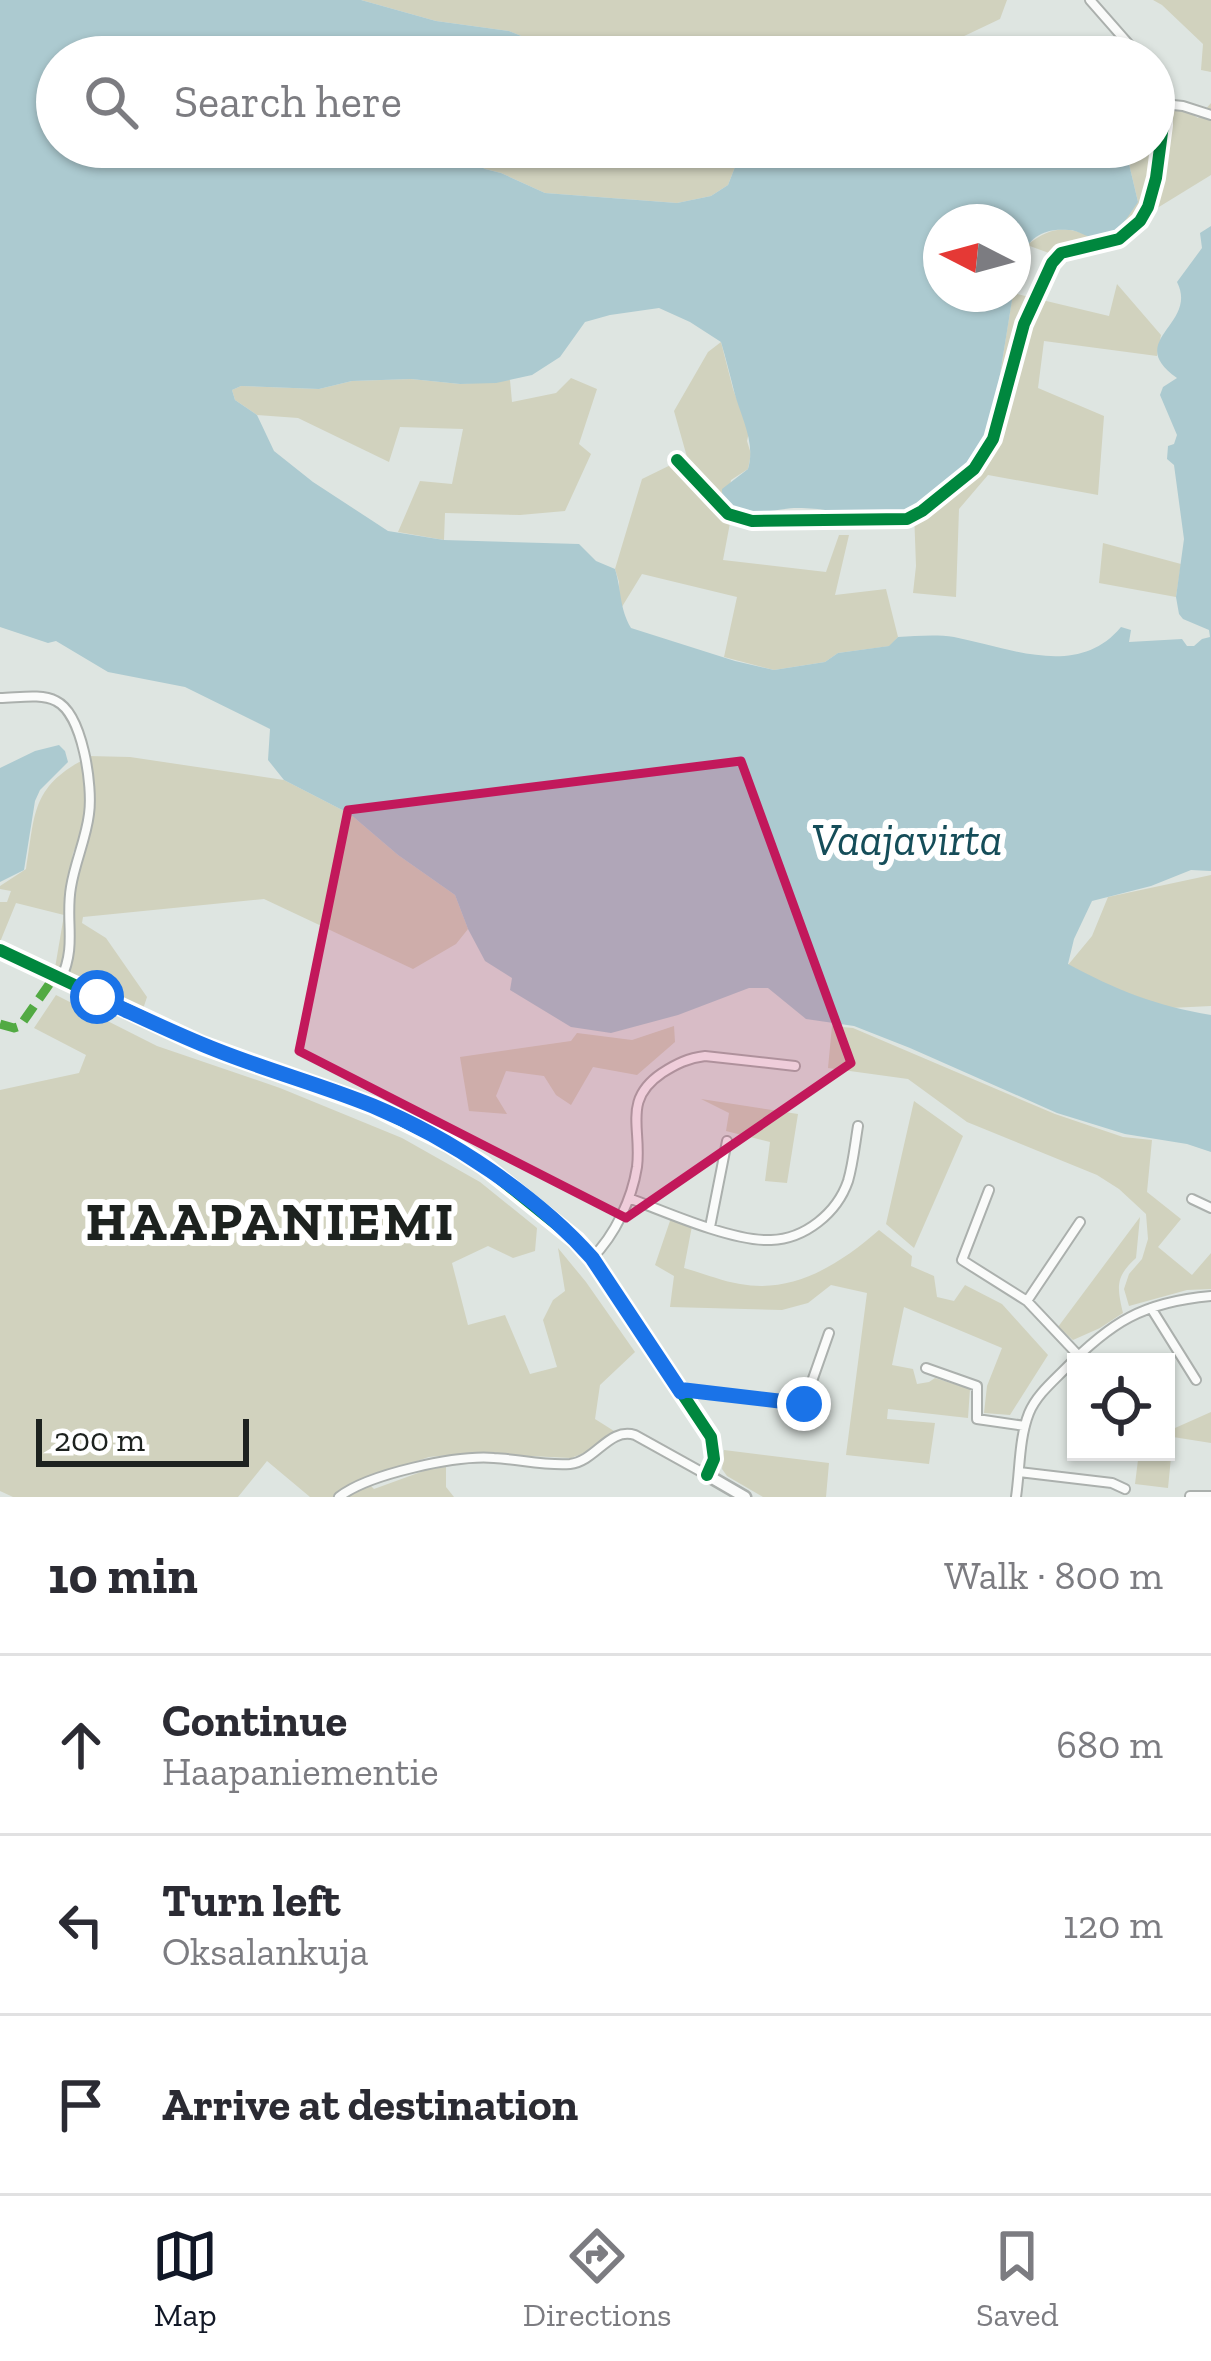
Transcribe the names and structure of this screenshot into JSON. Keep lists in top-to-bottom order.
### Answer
{
  "districts": ["HAAPANIEMI"],
  "water": ["Vaajavirta"],
  "scale_bar": "200 m",
  "north": "left",
  "page": {
    "search": "Search here",
    "scale": "200 m",
    "heading": ["10 min", "Walk · 800 m"],
    "list": [
      ["Continue", "Haapaniementie", "680 m"],
      ["Turn left", "Oksalankuja", "120 m"],
      "Arrive at destination"
    ],
    "nav": ["Map", "Directions", "Saved"]
  }
}
